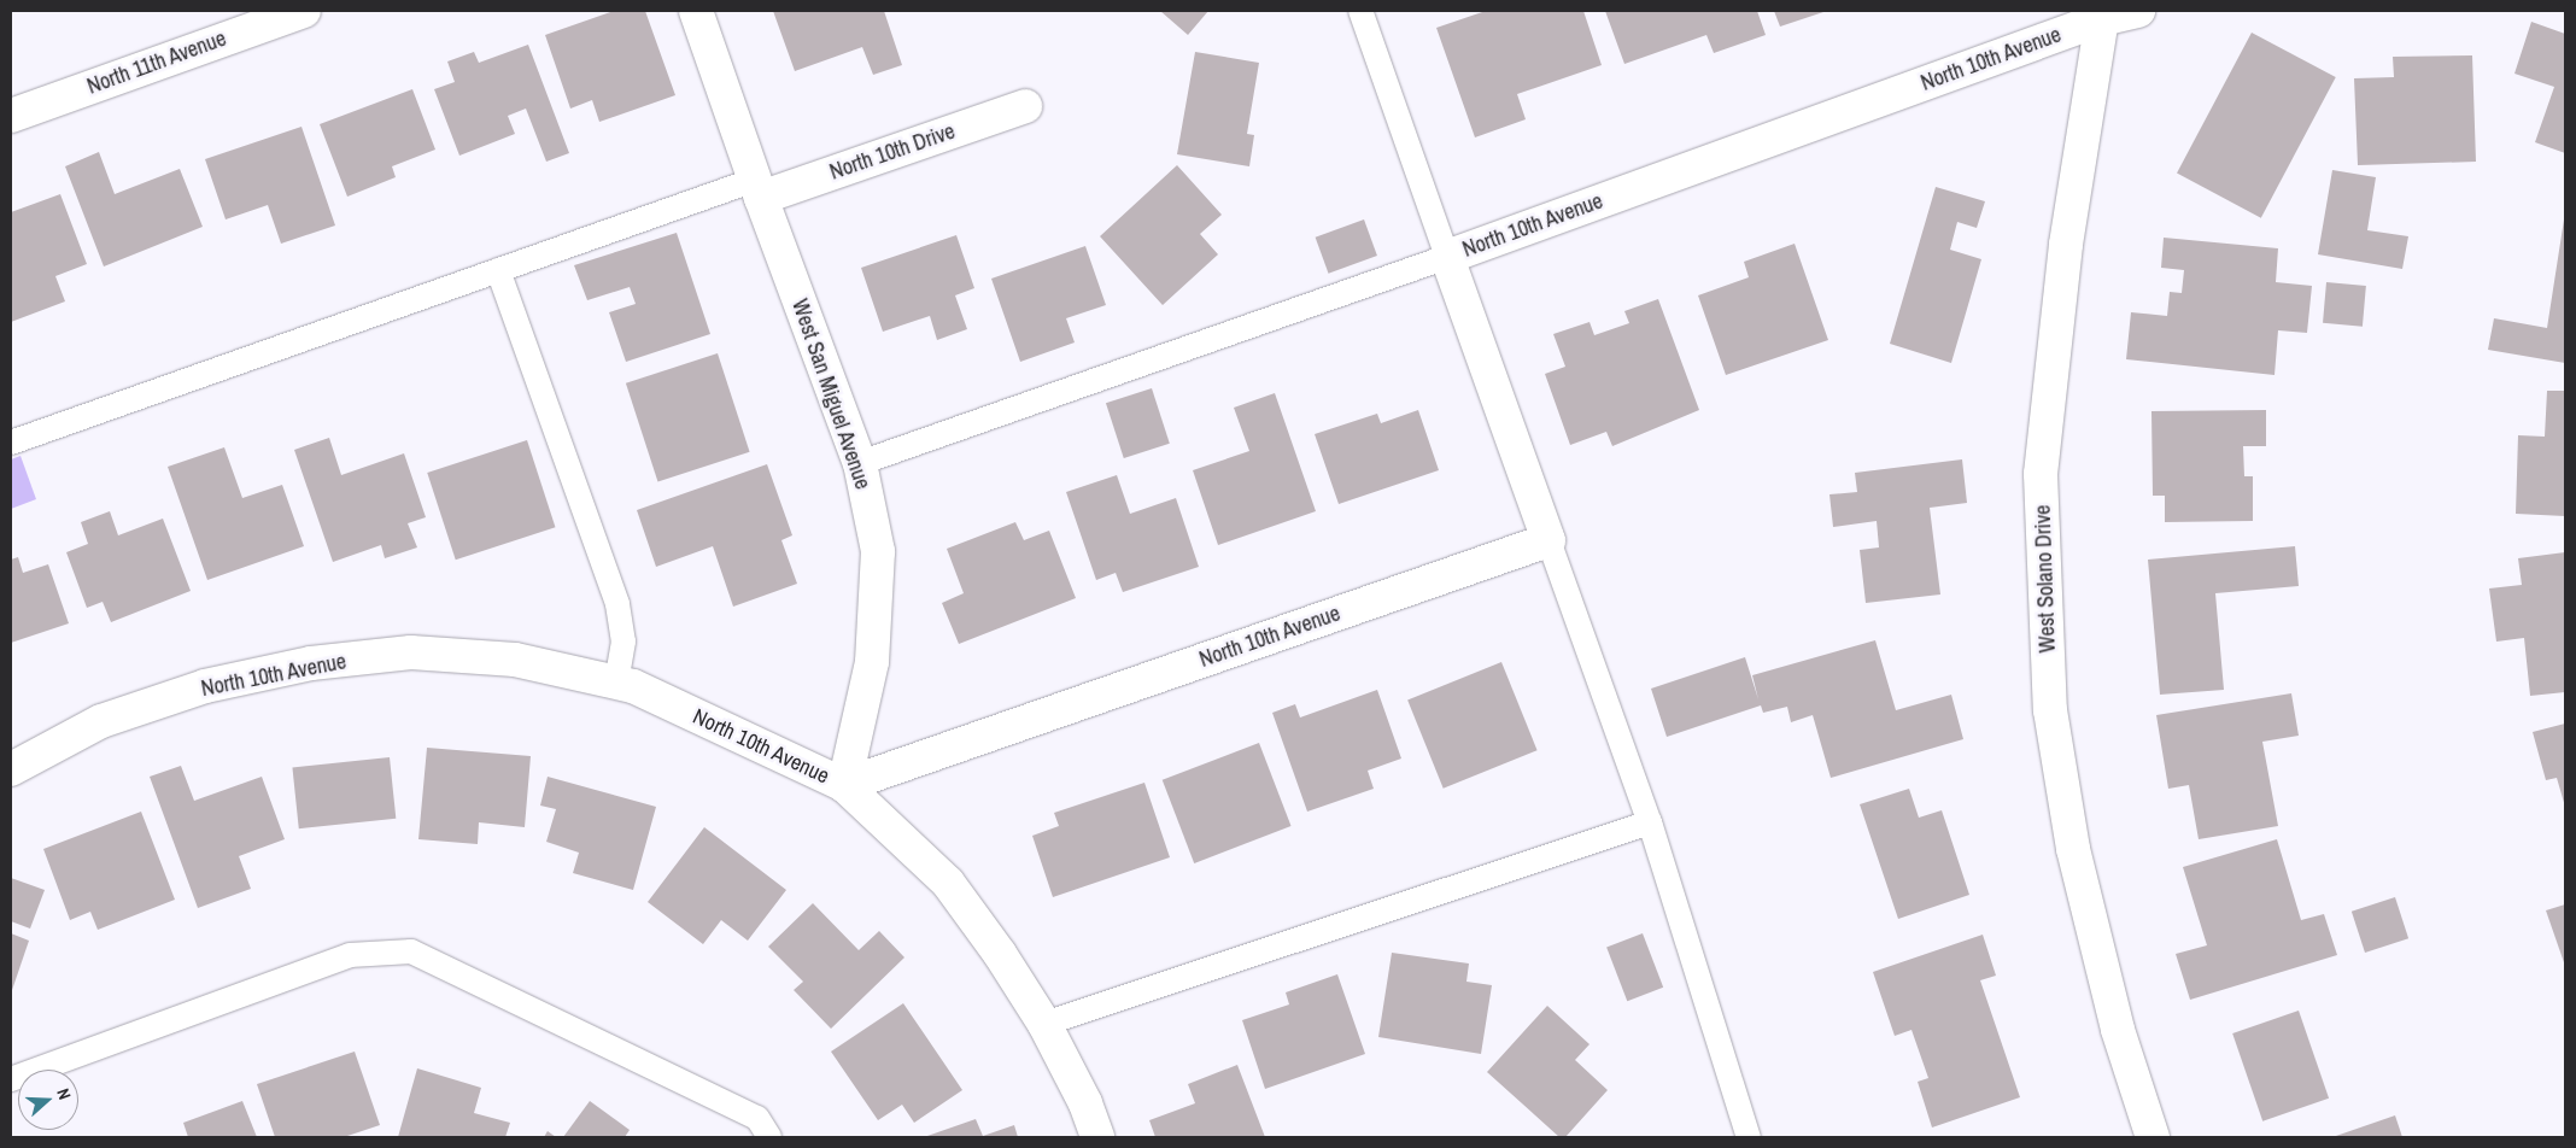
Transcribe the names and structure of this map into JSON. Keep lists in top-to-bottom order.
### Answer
{
  "streets": {
    "street": [
      "North 10th Avenue",
      "North 11th Avenue",
      "North 10th Drive",
      "West San Miguel Avenue",
      "West Solano Drive"
    ]
  },
  "crossings": [
    ["North 10th Avenue", "West San Miguel Avenue"],
    ["North 10th Avenue", "West Solano Drive"],
    ["North 10th Drive", "West San Miguel Avenue"]
  ],
  "north": "right"
}
